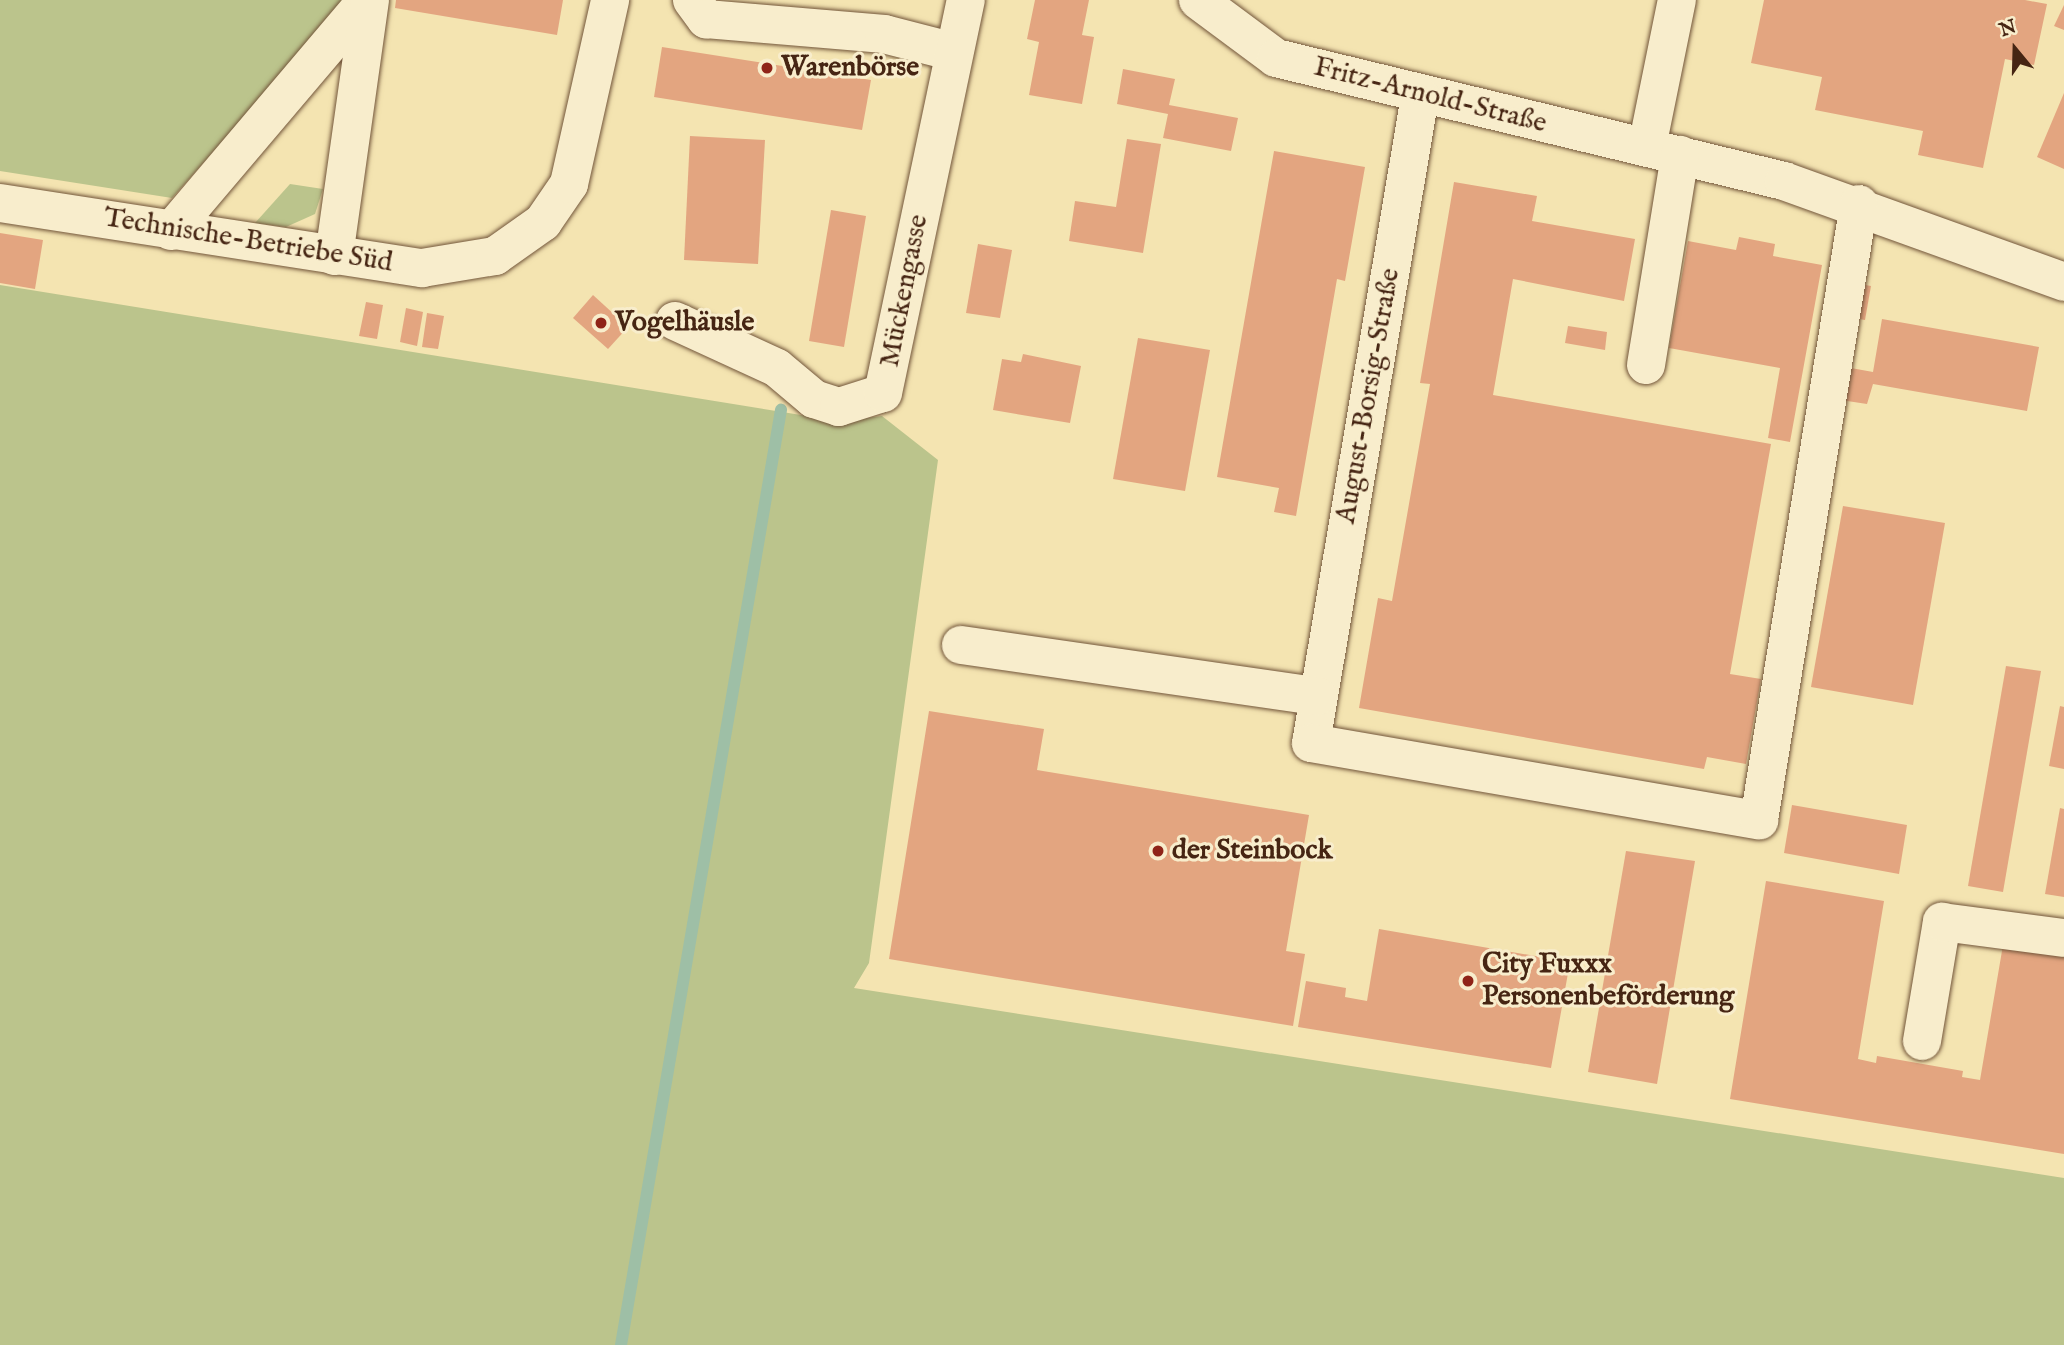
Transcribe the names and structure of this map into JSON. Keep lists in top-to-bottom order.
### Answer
{
  "streets": {
    "street": [
      "Fritz-Arnold-Straße",
      "Technische-Betriebe Süd",
      "Mückengasse",
      "August-Borsig-Straße"
    ]
  },
  "crossings": [
    ["Fritz-Arnold-Straße", "August-Borsig-Straße"]
  ],
  "places": [
    "Warenbörse",
    "Vogelhäusle",
    "der Steinbock",
    "City Fuxxx Personenbeförderung"
  ],
  "north": "top"
}
